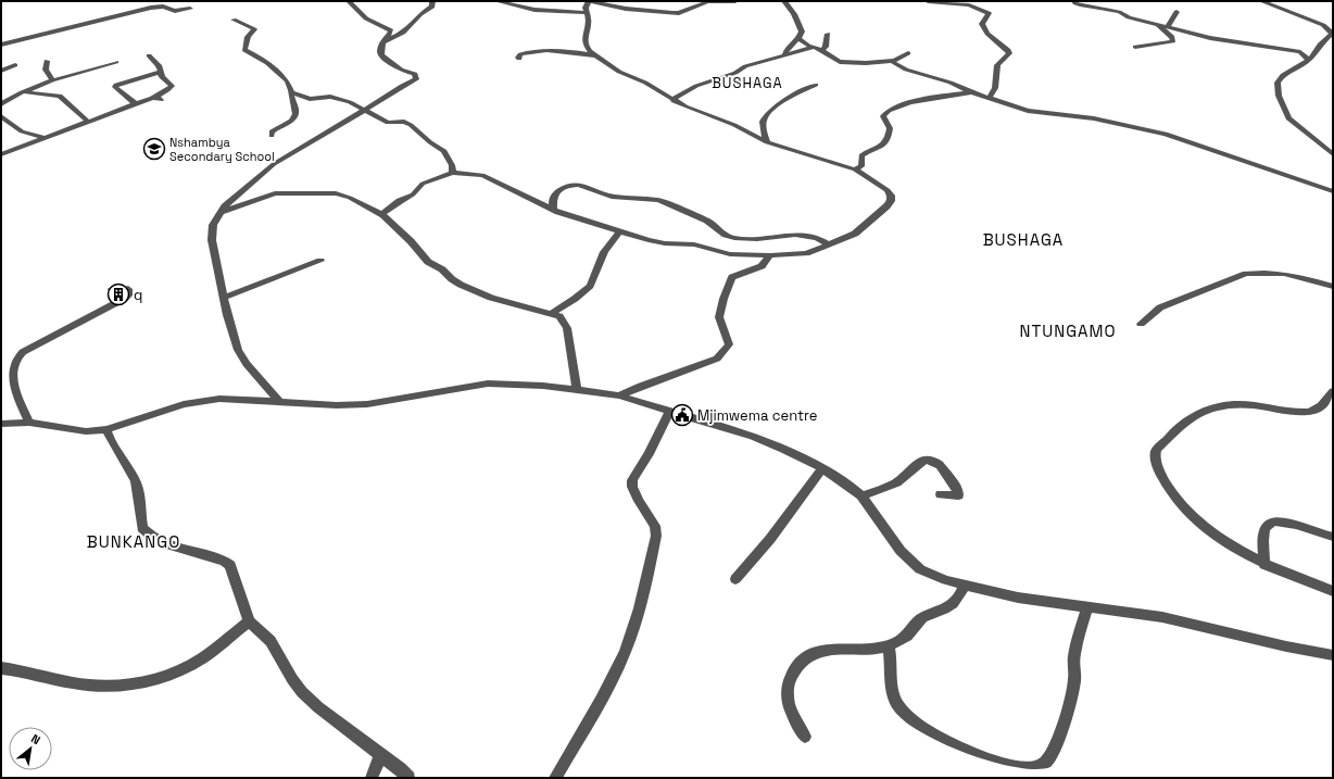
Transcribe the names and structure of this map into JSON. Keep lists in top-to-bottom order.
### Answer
{
  "districts": [
    "BUSHAGA",
    "BUSHAGA",
    "NTUNGAMO",
    "BUNKANGO"
  ],
  "places": {
    "school or university": ["Nshambya Secondary School"],
    "building": ["q"],
    "public building": ["Mjimwema centre"]
  },
  "north": "top right"
}
